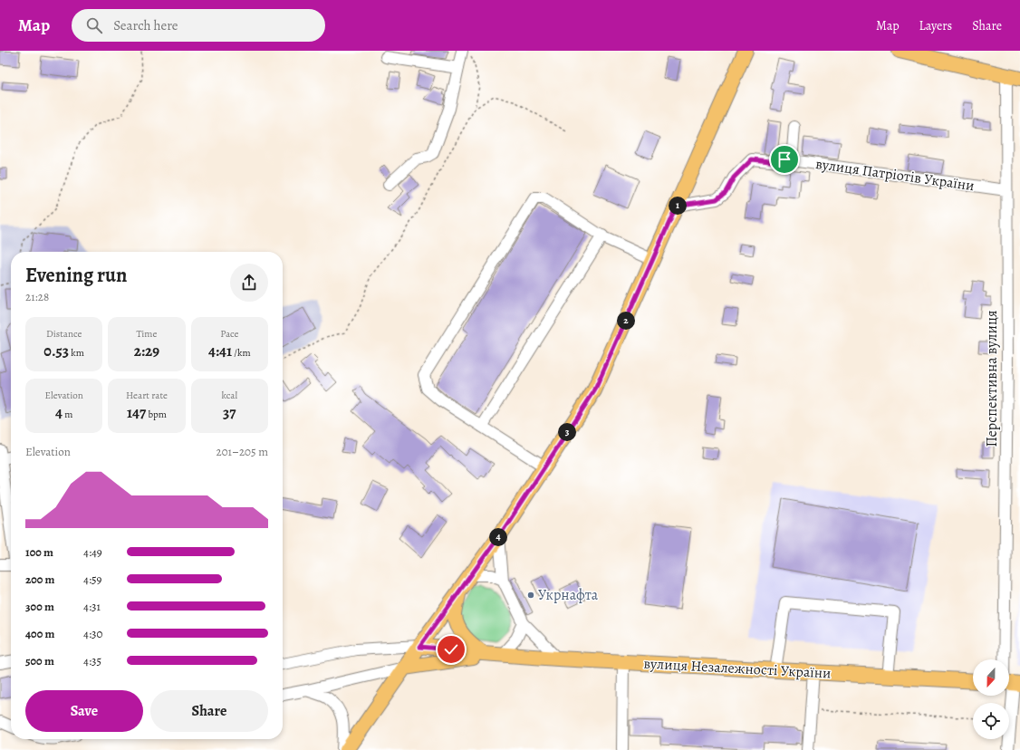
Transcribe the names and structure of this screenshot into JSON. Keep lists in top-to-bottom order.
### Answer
{
  "streets": {
    "main road": ["вулиця Незалежності України"],
    "street": ["вулиця Патріотів України", "Перспективна вулиця"]
  },
  "crossings": [
    ["вулиця Патріотів України", "Перспективна вулиця"]
  ],
  "places": ["Укрнафта"],
  "north": "bottom",
  "page": {
    "header": "Map",
    "search": "Search here",
    "nav": ["Map", "Layers", "Share"],
    "pins": [
      "1",
      "2",
      "3",
      "4"
    ],
    "heading": ["Evening run", "21:28"],
    "stats": [
      ["Distance", "0.53 km"],
      ["Time", "2:29"],
      ["Pace", "4:41 /km"],
      ["Elevation", "4 m"],
      ["Heart rate", "147 bpm"],
      ["kcal", "37"]
    ],
    "chart": ["Elevation", "201–205 m"],
    "list": [
      {
        "name": "100 m",
        "note": "4:49"
      },
      {
        "name": "200 m",
        "note": "4:59"
      },
      {
        "name": "300 m",
        "note": "4:31"
      },
      {
        "name": "400 m",
        "note": "4:30"
      },
      {
        "name": "500 m",
        "note": "4:35"
      }
    ],
    "buttons": ["Save", "Share"]
  }
}
